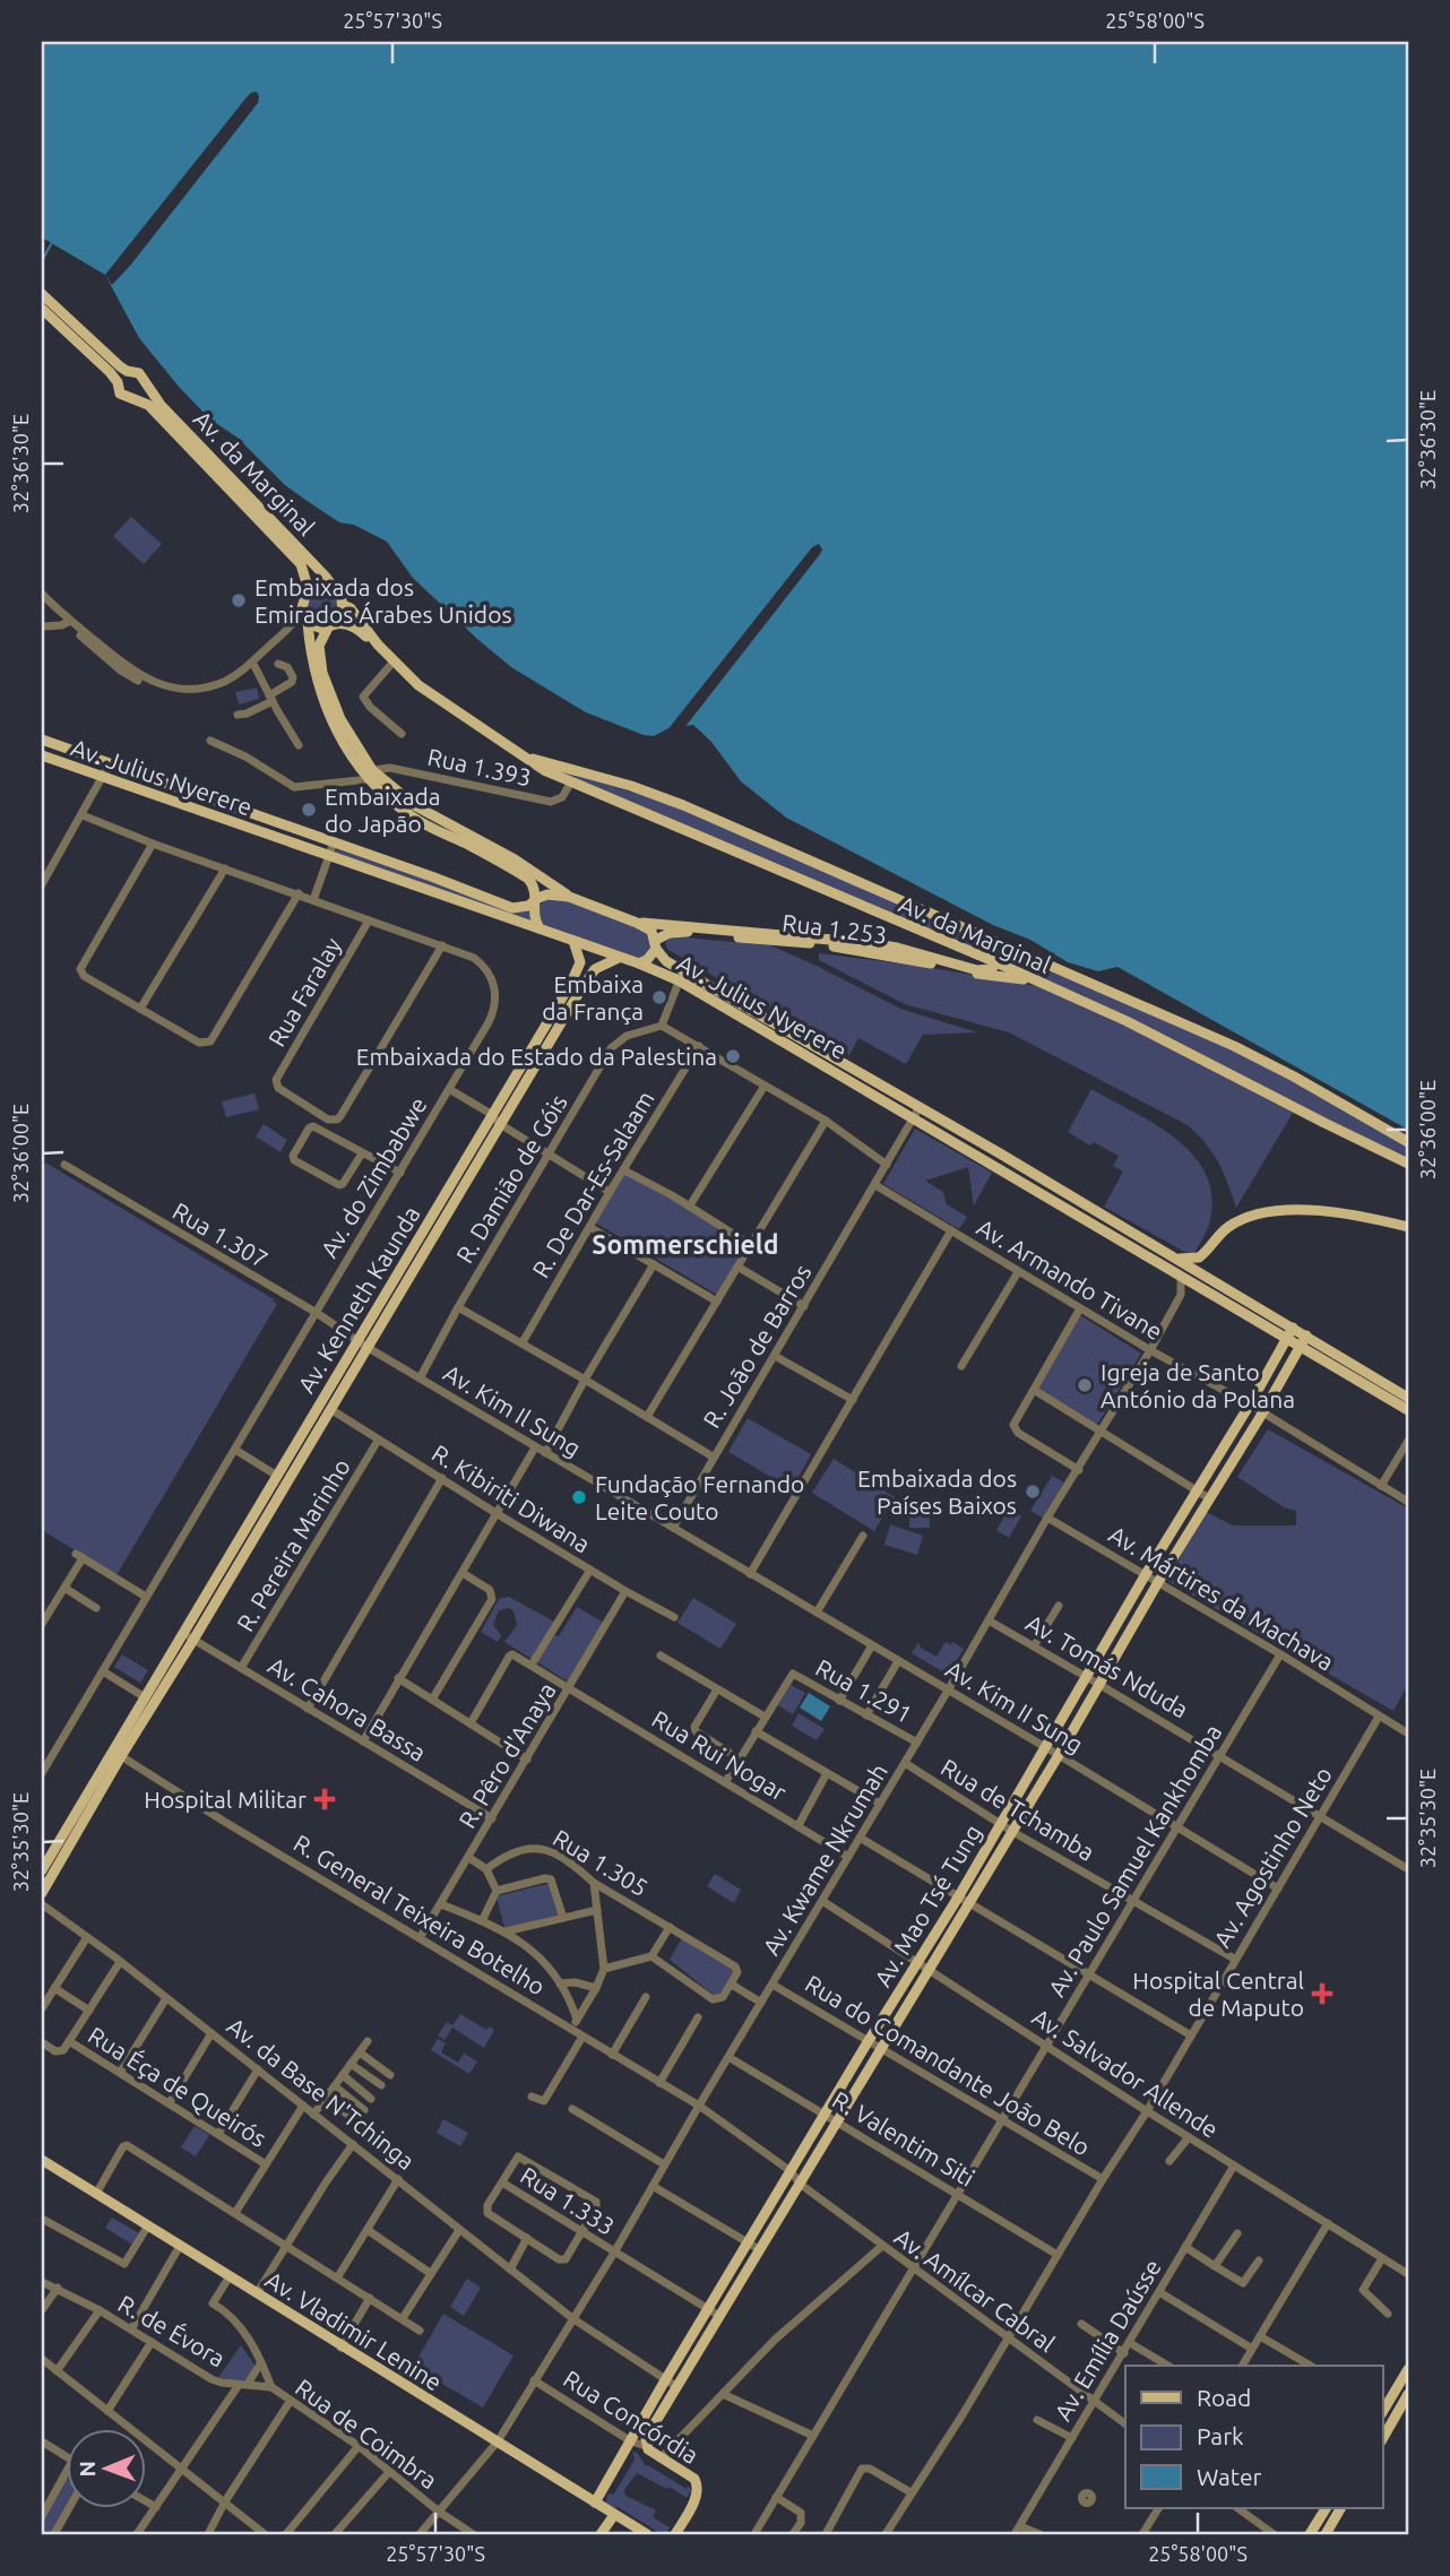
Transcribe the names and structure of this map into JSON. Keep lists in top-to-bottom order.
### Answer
{
  "streets": {
    "main road": [
      "Av. da Marginal",
      "Av. Julius Nyerere",
      "Rua 1.253",
      "Av. Kenneth Kaunda",
      "Av. Mao Tsé Tung",
      "Av. Vladimir Lenine",
      "Rua Concórdia"
    ],
    "street": [
      "Rua 1.393",
      "Rua Faralay",
      "Av. do Zimbabwe",
      "R. Damião de Góis",
      "R. De Dar-Es-Salaam",
      "Rua 1.307",
      "Av. Armando Tivane",
      "R. João de Barros",
      "Av. Kim Il Sung",
      "R. Kibiriti Diwana",
      "R. Pereira Marinho",
      "Av. Mártires da Machava",
      "Av. Tomás Nduda",
      "Rua 1.291",
      "Av. Kim II Sung",
      "Av. Cahora Bassa",
      "R. Pêro d'Anaya",
      "Rua Rui Nogar",
      "Rua de Tchamba",
      "Av. Agostinho Neto",
      "Av. Kwame Nkrumah",
      "Av. Paulo Samuel Kankhomba",
      "Rua 1.305",
      "R. General Teixeira Botelho",
      "Rua do Comandante João Belo",
      "Av. Salvador Allende",
      "Rua Éça de Queirós",
      "Av. da Base N'Tchinga",
      "R. Valentim Siti",
      "Rua 1.333",
      "Av. Amílcar Cabral",
      "R. de Évora",
      "Av. Emília Daússe",
      "Rua de Coimbra"
    ]
  },
  "crossings": [
    ["Av. da Marginal", "Rua 1.393"],
    ["Av. da Marginal", "Rua 1.253"],
    ["Av. Julius Nyerere", "Rua 1.253"],
    ["Av. Julius Nyerere", "Av. Kenneth Kaunda"],
    ["Av. Julius Nyerere", "R. João de Barros"],
    ["Av. Julius Nyerere", "Av. Kwame Nkrumah"],
    ["Av. Julius Nyerere", "Av. Mao Tsé Tung"],
    ["Rua Faralay", "Av. do Zimbabwe"],
    ["Av. do Zimbabwe", "Rua 1.307"],
    ["R. Damião de Góis", "Av. Kim Il Sung"],
    ["Rua 1.307", "Av. Kenneth Kaunda"],
    ["Rua 1.307", "Av. Kim Il Sung"],
    ["Av. Armando Tivane", "R. João de Barros"],
    ["Av. Armando Tivane", "Av. Kwame Nkrumah"],
    ["Av. Armando Tivane", "Av. Mao Tsé Tung"],
    ["Av. Kenneth Kaunda", "Av. Kim Il Sung"],
    ["Av. Kenneth Kaunda", "R. Kibiriti Diwana"],
    ["Av. Kenneth Kaunda", "Av. Cahora Bassa"],
    ["R. João de Barros", "Av. Kim Il Sung"],
    ["Av. Kim Il Sung", "Av. Kim II Sung"],
    ["R. Kibiriti Diwana", "R. Pereira Marinho"],
    ["R. Kibiriti Diwana", "R. Pêro d'Anaya"],
    ["R. Pereira Marinho", "Av. Cahora Bassa"],
    ["Av. Mártires da Machava", "Av. Agostinho Neto"],
    ["Av. Mártires da Machava", "Av. Kwame Nkrumah"],
    ["Av. Mártires da Machava", "Av. Paulo Samuel Kankhomba"],
    ["Av. Mártires da Machava", "Av. Mao Tsé Tung"],
    ["Av. Tomás Nduda", "Av. Agostinho Neto"],
    ["Av. Tomás Nduda", "Av. Kwame Nkrumah"],
    ["Av. Tomás Nduda", "Av. Paulo Samuel Kankhomba"],
    ["Av. Tomás Nduda", "Av. Mao Tsé Tung"],
    ["Rua 1.291", "Av. Kwame Nkrumah"],
    ["Av. Kim II Sung", "Av. Agostinho Neto"],
    ["Av. Kim II Sung", "Av. Kwame Nkrumah"],
    ["Av. Kim II Sung", "Av. Paulo Samuel Kankhomba"],
    ["Av. Kim II Sung", "Av. Mao Tsé Tung"],
    ["Av. Cahora Bassa", "R. Pêro d'Anaya"],
    ["R. Pêro d'Anaya", "Rua Rui Nogar"],
    ["R. Pêro d'Anaya", "R. General Teixeira Botelho"],
    ["Rua Rui Nogar", "Av. Kwame Nkrumah"],
    ["Rua de Tchamba", "Av. Agostinho Neto"],
    ["Rua de Tchamba", "Av. Kwame Nkrumah"],
    ["Rua de Tchamba", "Av. Paulo Samuel Kankhomba"],
    ["Rua de Tchamba", "Av. Mao Tsé Tung"],
    ["Av. Agostinho Neto", "Rua do Comandante João Belo"],
    ["Av. Agostinho Neto", "Av. Salvador Allende"],
    ["Av. Agostinho Neto", "R. Valentim Siti"],
    ["Av. Agostinho Neto", "Av. Amílcar Cabral"],
    ["Av. Kwame Nkrumah", "R. General Teixeira Botelho"],
    ["Av. Kwame Nkrumah", "Rua do Comandante João Belo"],
    ["Av. Kwame Nkrumah", "Av. Salvador Allende"],
    ["Av. Kwame Nkrumah", "Av. da Base N'Tchinga"],
    ["Av. Kwame Nkrumah", "R. Valentim Siti"],
    ["Av. Kwame Nkrumah", "Rua 1.333"],
    ["Av. Kwame Nkrumah", "Av. Vladimir Lenine"],
    ["Av. Kwame Nkrumah", "Rua Concórdia"],
    ["Av. Kwame Nkrumah", "Rua de Coimbra"],
    ["Av. Paulo Samuel Kankhomba", "Rua do Comandante João Belo"],
    ["Av. Paulo Samuel Kankhomba", "Av. Salvador Allende"],
    ["Av. Paulo Samuel Kankhomba", "R. Valentim Siti"],
    ["Av. Paulo Samuel Kankhomba", "Av. Amílcar Cabral"],
    ["Av. Mao Tsé Tung", "R. General Teixeira Botelho"],
    ["Av. Mao Tsé Tung", "Rua do Comandante João Belo"],
    ["Av. Mao Tsé Tung", "Av. Salvador Allende"],
    ["Av. Mao Tsé Tung", "Av. da Base N'Tchinga"],
    ["Av. Mao Tsé Tung", "R. Valentim Siti"],
    ["Av. Mao Tsé Tung", "Rua 1.333"],
    ["Av. Mao Tsé Tung", "Av. Amílcar Cabral"],
    ["Av. Mao Tsé Tung", "Av. Vladimir Lenine"],
    ["Av. Mao Tsé Tung", "Rua Concórdia"],
    ["R. General Teixeira Botelho", "Av. Amílcar Cabral"],
    ["Av. Salvador Allende", "Av. Emília Daússe"],
    ["Av. Amílcar Cabral", "Av. Emília Daússe"],
    ["R. de Évora", "Rua de Coimbra"]
  ],
  "districts": ["Sommerschield"],
  "places": {
    "other": [
      "Embaixada dos Emirados Árabes Unidos",
      "Embaixada do Japão",
      "Embaixa da França",
      "Embaixada do Estado da Palestina",
      "Igreja de Santo António da Polana",
      "Embaixada dos Países Baixos",
      "Fundação Fernando Leite Couto"
    ],
    "health": ["Hospital Militar", "Hospital Central de Maputo"]
  },
  "legend": ["Road", "Park", "Water"],
  "north": "left",
  "coordinates": [
    "25°57'30\"S",
    "25°58'00\"S",
    "32°36'30\"E",
    "32°36'00\"E",
    "32°35'30\"E"
  ]
}
